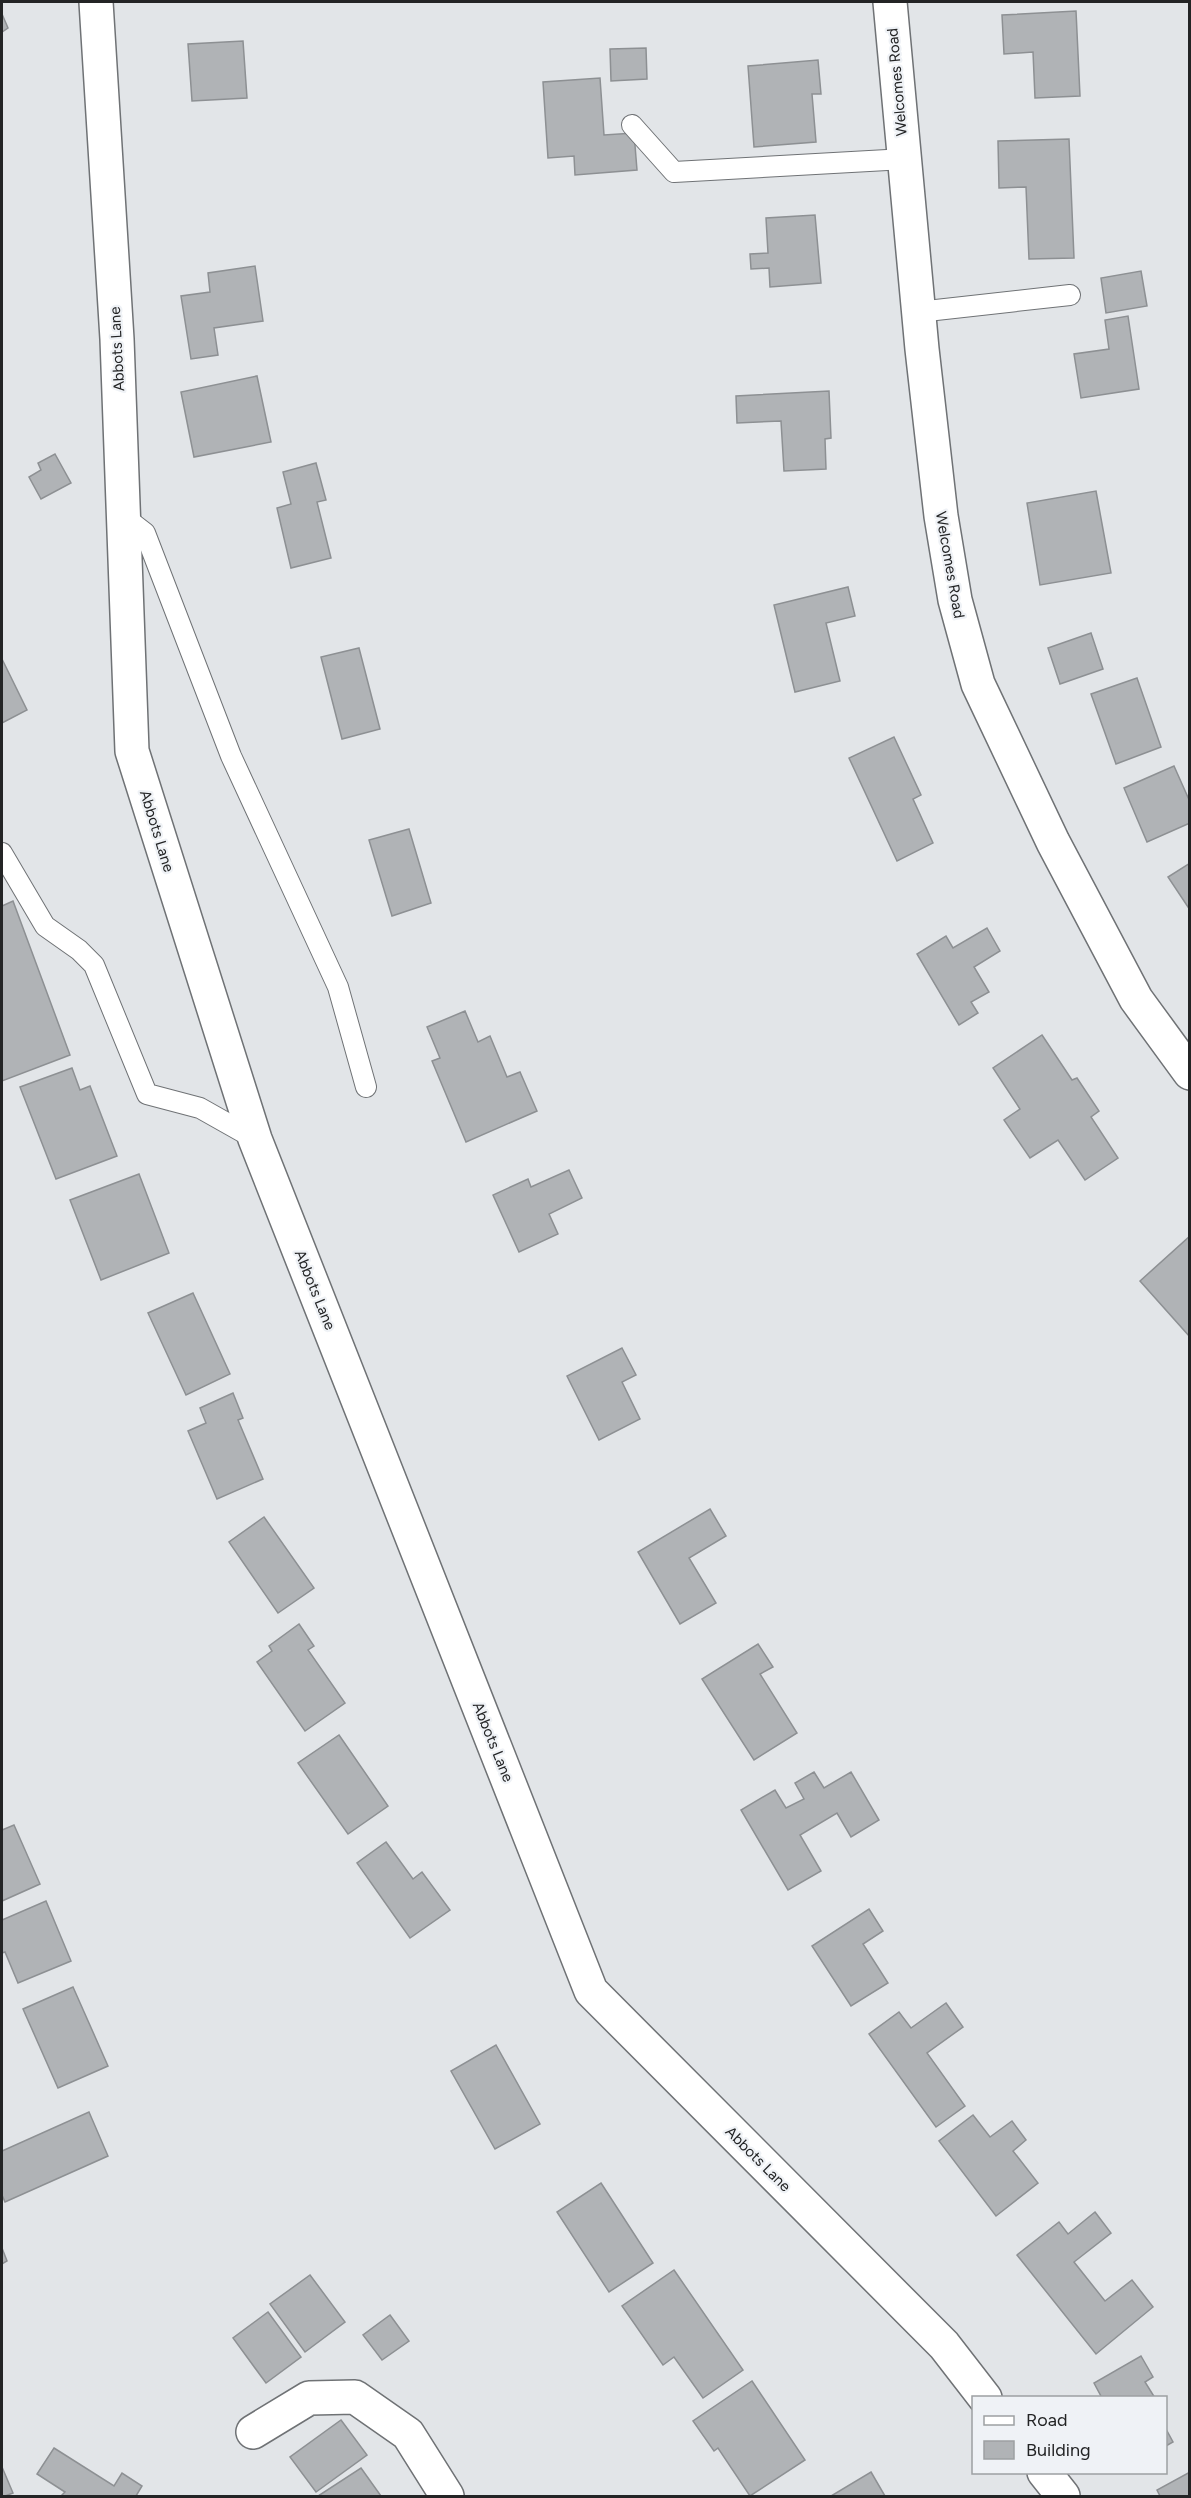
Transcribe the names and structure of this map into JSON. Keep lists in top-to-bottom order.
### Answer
{
  "streets": {
    "street": ["Welcomes Road", "Abbots Lane"]
  },
  "legend": ["Road", "Building"]
}
